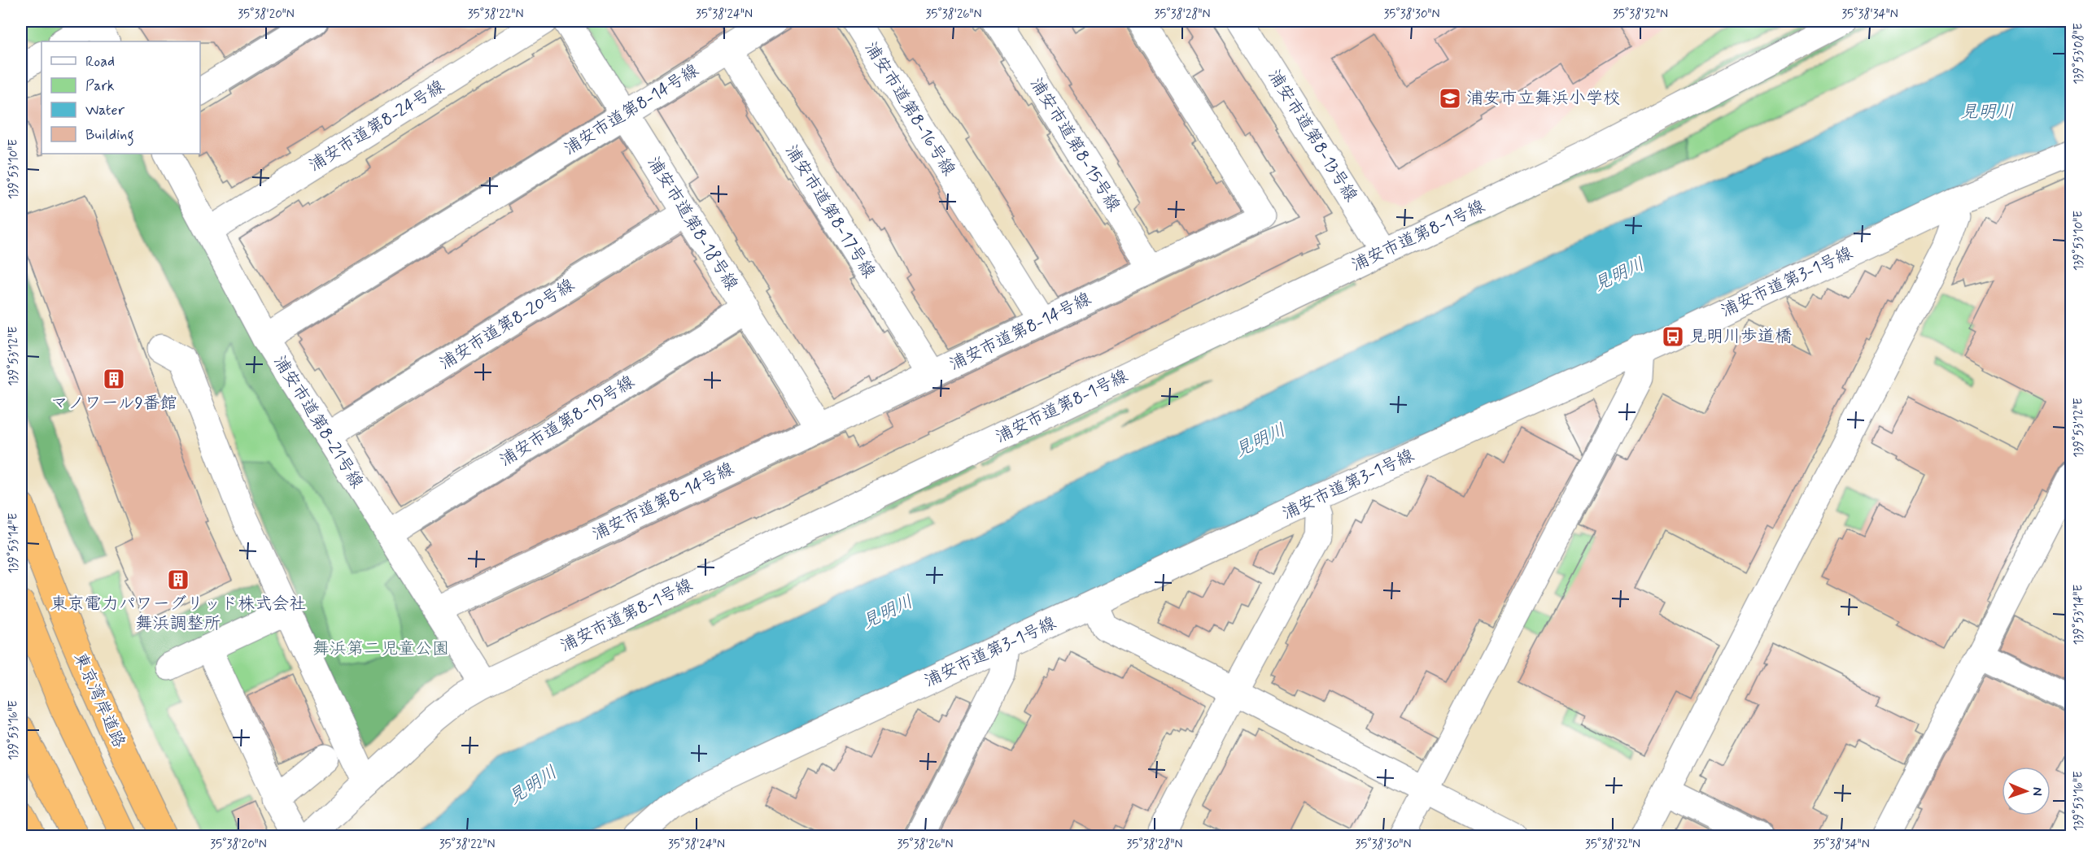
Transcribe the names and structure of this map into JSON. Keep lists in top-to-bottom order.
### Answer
{
  "streets": {
    "highway": ["東京湾岸道路"],
    "street": [
      "浦安市道第8-16号線",
      "浦安市道第8-14号線",
      "浦安市道第8-24号線",
      "浦安市道第8-13号線",
      "浦安市道第8-15号線",
      "浦安市道第8-17号線",
      "浦安市道第8-18号線",
      "浦安市道第8-1号線",
      "浦安市道第3-1号線",
      "浦安市道第8-20号線",
      "浦安市道第8-19号線",
      "浦安市道第8-21号線"
    ]
  },
  "crossings": [
    ["浦安市道第8-16号線", "浦安市道第8-14号線"],
    ["浦安市道第8-14号線", "浦安市道第8-15号線"],
    ["浦安市道第8-14号線", "浦安市道第8-17号線"],
    ["浦安市道第8-14号線", "浦安市道第8-18号線"],
    ["浦安市道第8-14号線", "浦安市道第8-21号線"],
    ["浦安市道第8-24号線", "浦安市道第8-21号線"],
    ["浦安市道第8-13号線", "浦安市道第8-1号線"],
    ["浦安市道第8-18号線", "浦安市道第8-20号線"],
    ["浦安市道第8-18号線", "浦安市道第8-19号線"],
    ["浦安市道第8-1号線", "浦安市道第8-21号線"],
    ["浦安市道第8-20号線", "浦安市道第8-21号線"],
    ["浦安市道第8-19号線", "浦安市道第8-21号線"]
  ],
  "water": ["見明川"],
  "parks": ["舞浜第二児童公園"],
  "places": {
    "school or university": ["浦安市立舞浜小学校"],
    "bus stop": ["見明川歩道橋"],
    "building": ["マノワール9番館", "東京電力パワーグリッド株式会社 舞浜調整所"]
  },
  "legend": [
    "Road",
    "Park",
    "Water",
    "Building"
  ],
  "north": "right",
  "coordinates": [
    "35°38'20\"N",
    "35°38'22\"N",
    "35°38'24\"N",
    "35°38'26\"N",
    "35°38'28\"N",
    "35°38'30\"N",
    "35°38'32\"N",
    "35°38'34\"N",
    "139°53'08\"E",
    "139°53'10\"E",
    "139°53'12\"E",
    "139°53'14\"E",
    "139°53'16\"E"
  ]
}
